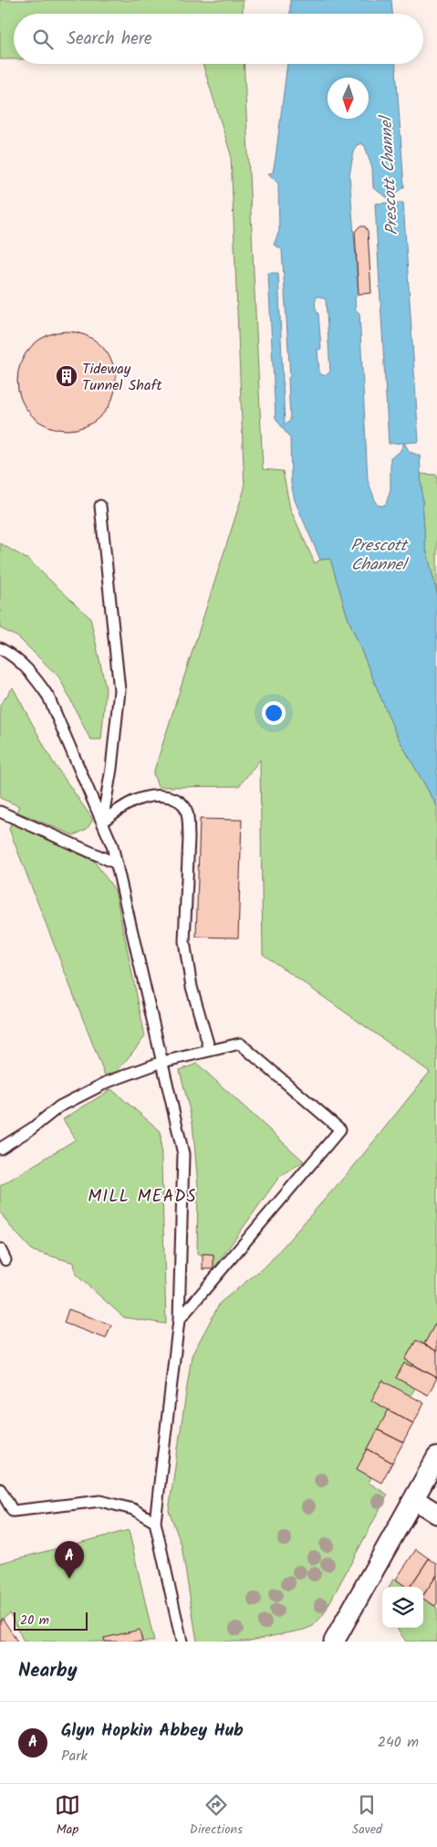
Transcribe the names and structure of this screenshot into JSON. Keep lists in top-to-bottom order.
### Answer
{
  "districts": ["MILL MEADS"],
  "water": ["Prescott Channel"],
  "places": {
    "building": ["Tideway Tunnel Shaft"]
  },
  "scale_bar": "20 m",
  "north": "bottom",
  "page": {
    "search": "Search here",
    "pins": "A",
    "scale": "20 m",
    "heading": "Nearby",
    "list": [
      {
        "mark": "A",
        "name": "Glyn Hopkin Abbey Hub",
        "note": "Park",
        "value": "240 m"
      }
    ],
    "nav": ["Map", "Directions", "Saved"]
  }
}
